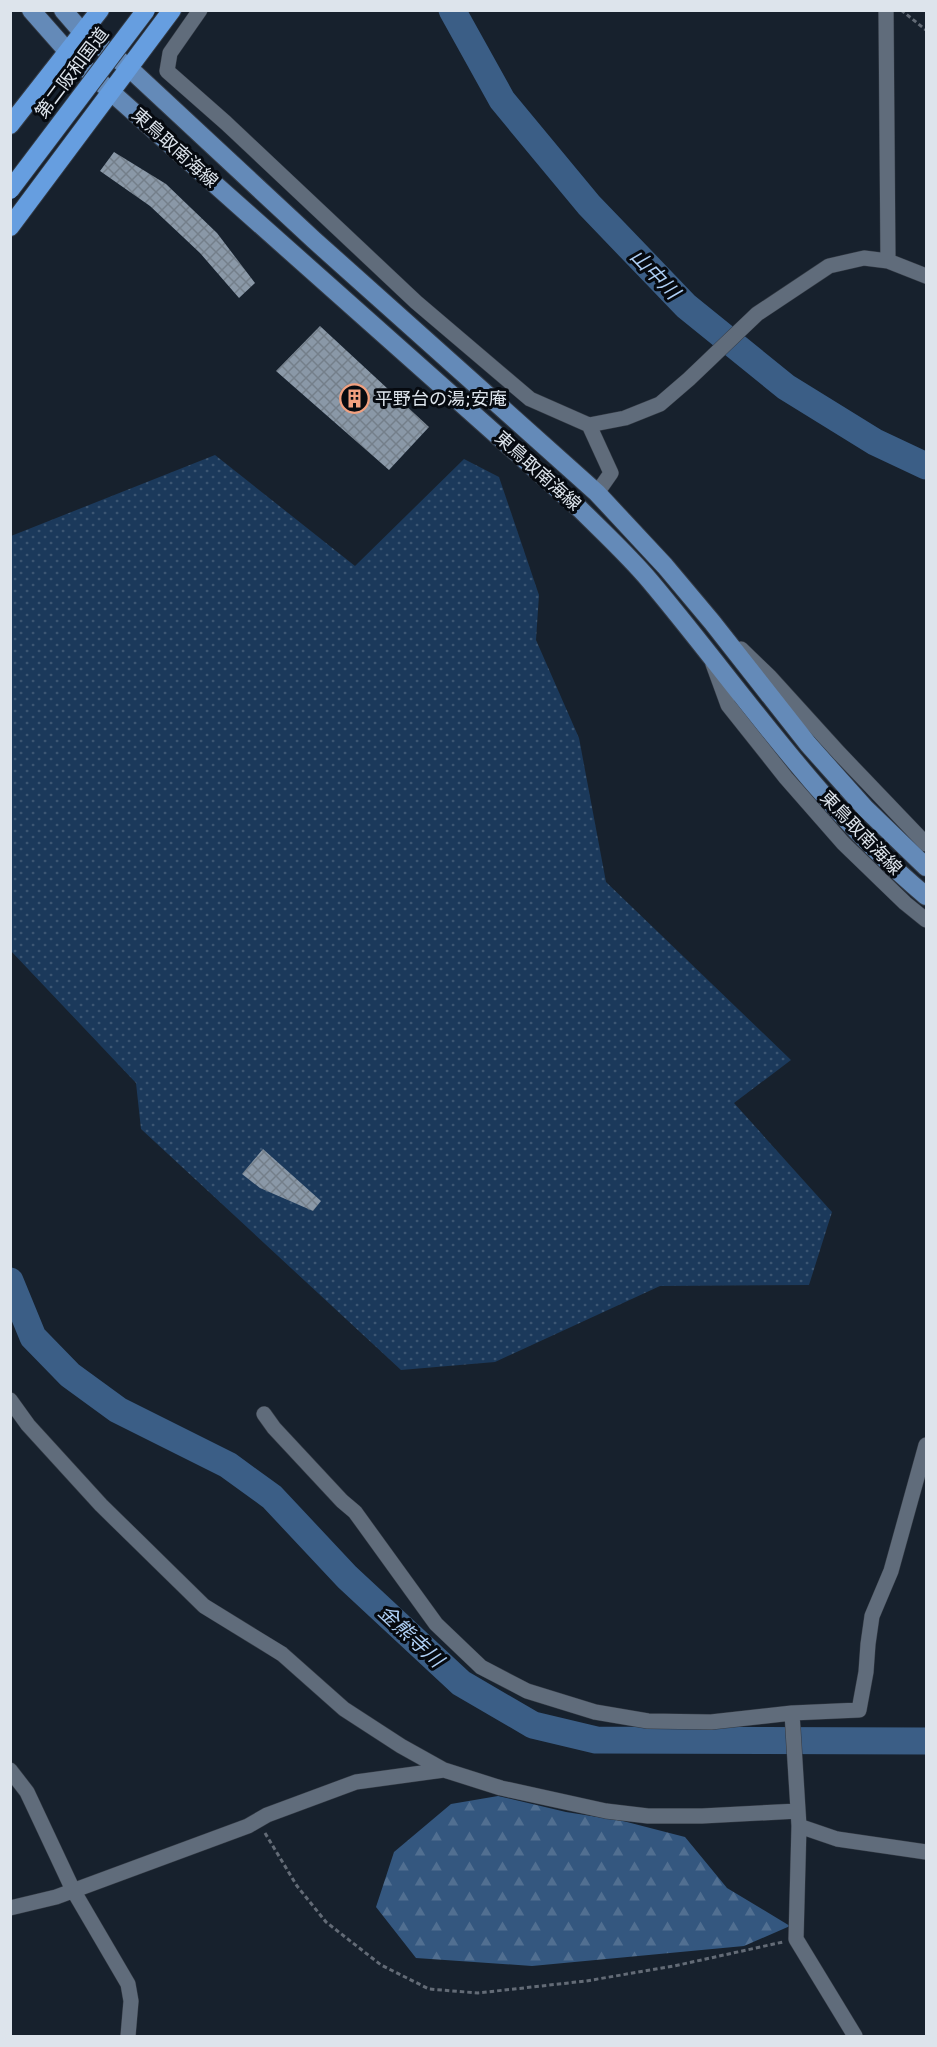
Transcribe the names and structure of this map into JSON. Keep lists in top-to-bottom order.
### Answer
{
  "streets": {
    "highway": ["第二阪和国道"],
    "main road": ["東鳥取南海線"]
  },
  "water": ["山中川", "金熊寺川"],
  "places": {
    "building": ["平野台の湯;安庵"]
  }
}
